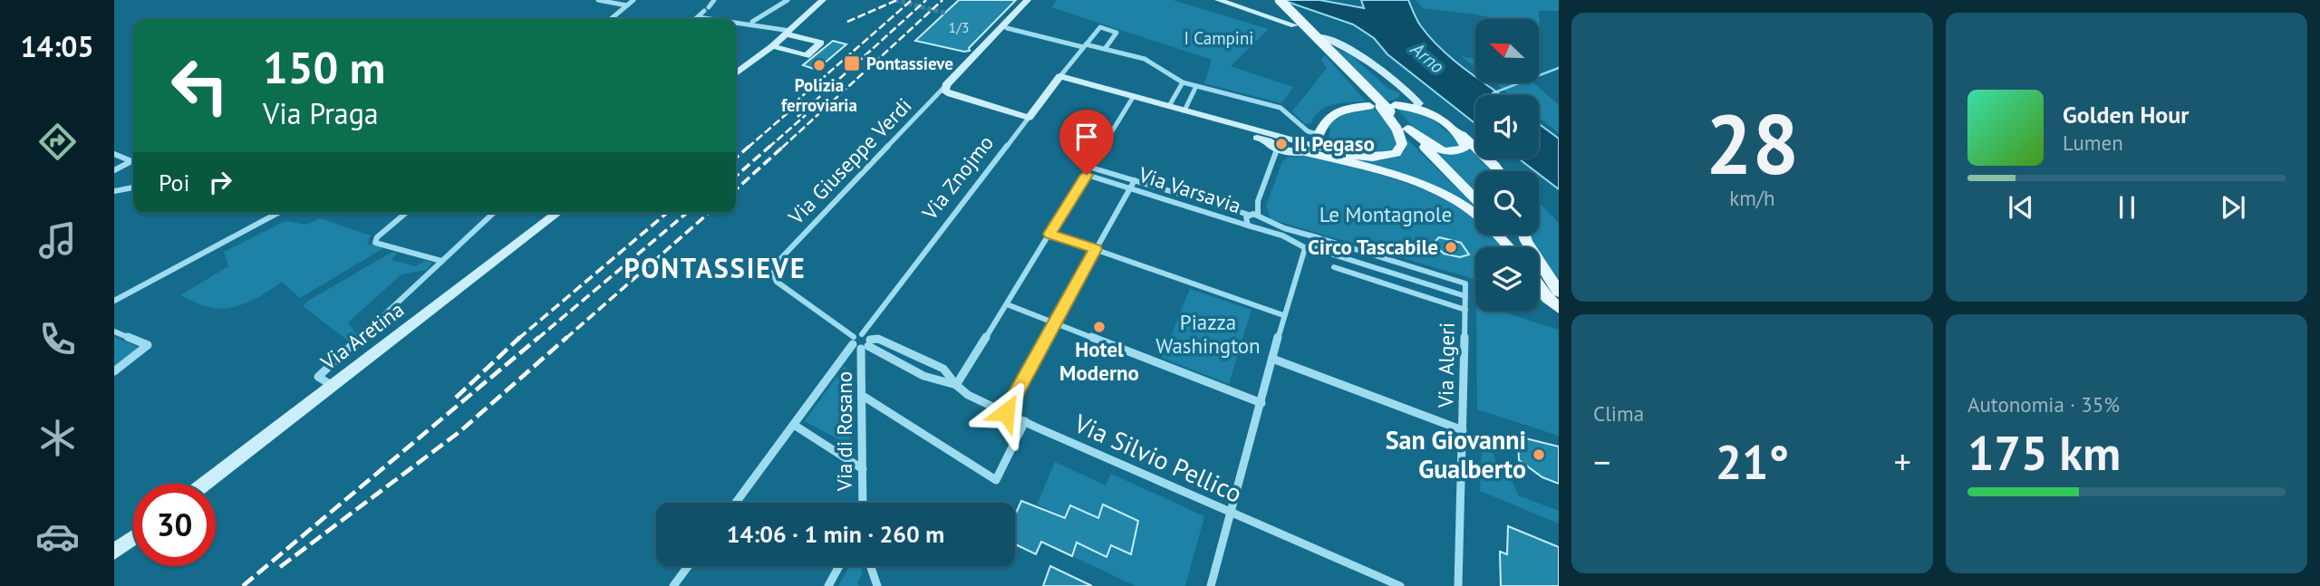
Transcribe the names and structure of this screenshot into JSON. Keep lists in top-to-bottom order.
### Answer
{
  "streets": {
    "street": [
      "Via Giuseppe Verdi",
      "Via Znojmo",
      "Via Varsavia",
      "Via Aretina",
      "Via Algeri",
      "Via di Rosano",
      "Via Silvio Pellico"
    ]
  },
  "crossings": [
    ["Via Giuseppe Verdi", "Via Znojmo"],
    ["Via Giuseppe Verdi", "Via di Rosano"],
    ["Via Giuseppe Verdi", "Via Silvio Pellico"],
    ["Via Znojmo", "Via di Rosano"],
    ["Via Znojmo", "Via Silvio Pellico"],
    ["Via Varsavia", "Via Algeri"],
    ["Via di Rosano", "Via Silvio Pellico"]
  ],
  "districts": ["PONTASSIEVE"],
  "water": ["Arno"],
  "parks": ["I Campini", "Le Montagnole", "Piazza Washington"],
  "places": {
    "transit": ["Pontassieve"],
    "other": [
      "Polizia ferroviaria",
      "Il Pegaso",
      "Circo Tascabile",
      "Hotel Moderno",
      "San Giovanni Gualberto"
    ]
  },
  "house_numbers": ["1/3"],
  "north": "top left",
  "page": {
    "tabs": "14:05",
    "tile": [
      ["28", "km/h"],
      "Clima",
      ["Autonomia · 35%", "175 km"]
    ],
    "turn": ["150 m", "Via Praga"],
    "song": ["Golden Hour", "Lumen"],
    "then": "Poi",
    "heat": ["−", "21°", "+"],
    "limit": "30",
    "trip": "14:06 · 1 min · 260 m"
  }
}
